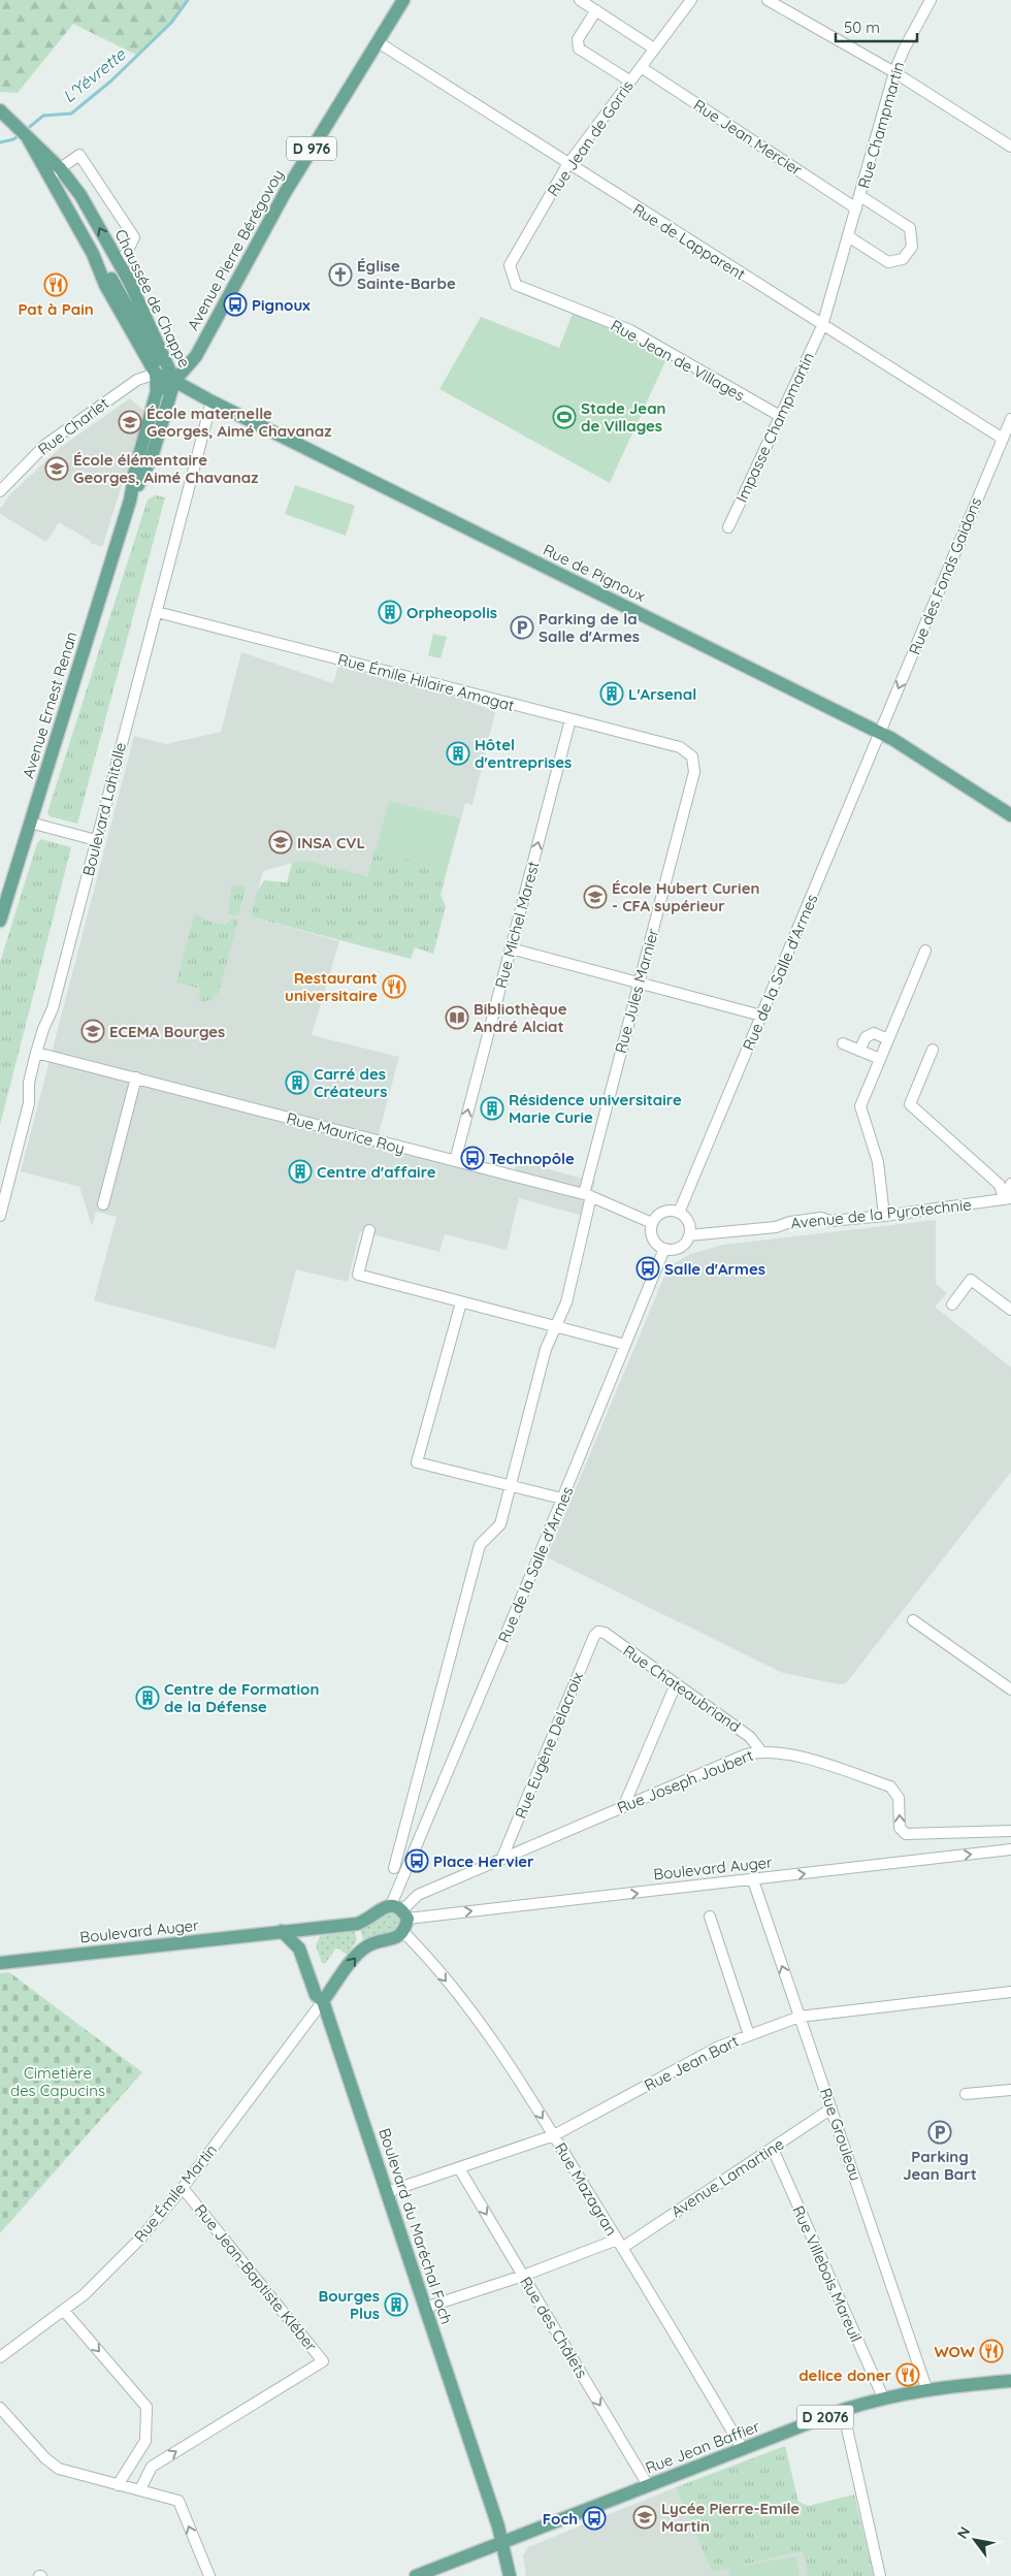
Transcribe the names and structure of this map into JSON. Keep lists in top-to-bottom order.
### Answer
{
  "streets": {
    "main road": [
      "D 976",
      "Avenue Pierre Bérégovoy",
      "Chaussée de Chappe",
      "Rue de Pignoux",
      "Avenue Ernest Renan",
      "Boulevard Auger",
      "Boulevard du Maréchal Foch",
      "D 2076",
      "Rue Jean Baffier"
    ],
    "street": [
      "Rue Champmartin",
      "Rue Jean Mercier",
      "Rue Jean de Gorris",
      "Rue de Lapparent",
      "Rue Jean de Villages",
      "Rue Charlet",
      "Impasse Champmartin",
      "Rue des Fonds Gaidons",
      "Rue Émile Hilaire Amagat",
      "Boulevard Lahitolle",
      "Rue Michel Marest",
      "Rue de la Salle d'Armes",
      "Rue Jules Marnier",
      "Rue Maurice Roy",
      "Avenue de la Pyrotechnie",
      "Rue Chateaubriand",
      "Rue Eugène Delacroix",
      "Rue Joseph Joubert",
      "Rue Jean Bart",
      "Rue Grouleau",
      "Avenue Lamartine",
      "Rue Mazagran",
      "Rue Émile Martin",
      "Rue Villebois Mareuil",
      "Rue Jean-Baptiste Kléber",
      "Rue des Châlets"
    ]
  },
  "crossings": [
    ["Rue Champmartin", "Rue Jean Mercier"],
    ["Rue Champmartin", "Rue de Lapparent"],
    ["Rue Champmartin", "Impasse Champmartin"],
    ["Rue Jean Mercier", "Rue Jean de Gorris"],
    ["Rue Jean de Gorris", "Rue de Lapparent"],
    ["Rue Jean de Gorris", "Rue Jean de Villages"],
    ["Rue de Lapparent", "Avenue Pierre Bérégovoy"],
    ["Rue de Lapparent", "Impasse Champmartin"],
    ["Rue de Lapparent", "Rue des Fonds Gaidons"],
    ["Avenue Pierre Bérégovoy", "Chaussée de Chappe"],
    ["Avenue Pierre Bérégovoy", "Rue de Pignoux"],
    ["Avenue Pierre Bérégovoy", "Avenue Ernest Renan"],
    ["Chaussée de Chappe", "Rue Charlet"],
    ["Chaussée de Chappe", "Rue de Pignoux"],
    ["Chaussée de Chappe", "Avenue Ernest Renan"],
    ["Rue Jean de Villages", "Impasse Champmartin"],
    ["Rue Charlet", "Rue de Pignoux"],
    ["Rue Charlet", "Avenue Ernest Renan"],
    ["Rue de Pignoux", "Rue des Fonds Gaidons"],
    ["Rue de Pignoux", "Avenue Ernest Renan"],
    ["Rue de Pignoux", "Boulevard Lahitolle"],
    ["Rue de Pignoux", "Rue de la Salle d'Armes"],
    ["Rue des Fonds Gaidons", "Rue de la Salle d'Armes"],
    ["Rue Émile Hilaire Amagat", "Boulevard Lahitolle"],
    ["Rue Émile Hilaire Amagat", "Rue Michel Marest"],
    ["Rue Émile Hilaire Amagat", "Rue Jules Marnier"],
    ["Boulevard Lahitolle", "Rue Maurice Roy"],
    ["Rue Michel Marest", "Rue Maurice Roy"],
    ["Rue de la Salle d'Armes", "Rue Maurice Roy"],
    ["Rue de la Salle d'Armes", "Avenue de la Pyrotechnie"],
    ["Rue de la Salle d'Armes", "Rue Joseph Joubert"],
    ["Rue de la Salle d'Armes", "Boulevard Auger"],
    ["Rue Jules Marnier", "Rue Maurice Roy"],
    ["Rue Maurice Roy", "Avenue de la Pyrotechnie"],
    ["Rue Chateaubriand", "Rue Eugène Delacroix"],
    ["Rue Chateaubriand", "Rue Joseph Joubert"],
    ["Rue Eugène Delacroix", "Rue Joseph Joubert"],
    ["Rue Joseph Joubert", "Boulevard Auger"],
    ["Boulevard Auger", "Rue Grouleau"],
    ["Boulevard Auger", "Boulevard du Maréchal Foch"],
    ["Rue Jean Bart", "Rue Grouleau"],
    ["Rue Jean Bart", "Rue Mazagran"],
    ["Rue Jean Bart", "Boulevard du Maréchal Foch"],
    ["Rue Jean Bart", "Rue des Châlets"],
    ["Rue Grouleau", "Avenue Lamartine"],
    ["Rue Grouleau", "Rue Jean Baffier"],
    ["Avenue Lamartine", "Rue Mazagran"],
    ["Avenue Lamartine", "Boulevard du Maréchal Foch"],
    ["Avenue Lamartine", "Rue Villebois Mareuil"],
    ["Avenue Lamartine", "Rue des Châlets"],
    ["Rue Mazagran", "Rue Jean Baffier"],
    ["Rue Émile Martin", "Boulevard du Maréchal Foch"],
    ["Rue Émile Martin", "Rue Jean-Baptiste Kléber"],
    ["Boulevard du Maréchal Foch", "Rue Jean Baffier"],
    ["Rue Villebois Mareuil", "Rue Jean Baffier"],
    ["Rue des Châlets", "Rue Jean Baffier"]
  ],
  "one_way": [
    "Rue des Fonds Gaidons",
    "Rue Michel Marest",
    "Rue Joseph Joubert",
    "Boulevard Auger",
    "Rue Mazagran",
    "Rue des Châlets"
  ],
  "water": ["L'Yévrette"],
  "parks": ["Cimetière des Capucins"],
  "places": {
    "church": ["Église Sainte-Barbe"],
    "restaurant": [
      "Pat à Pain",
      "Restaurant universitaire",
      "WOW",
      "delice doner"
    ],
    "bus stop": [
      "Pignoux",
      "Technopôle",
      "Salle d'Armes",
      "Place Hervier",
      "Foch"
    ],
    "sports": ["Stade Jean de Villages"],
    "school or university": [
      "École maternelle Georges, Aimé Chavanaz",
      "École élémentaire Georges, Aimé Chavanaz",
      "INSA CVL",
      "École Hubert Curien - CFA supérieur",
      "ECEMA Bourges",
      "Lycée Pierre-Emile Martin"
    ],
    "building": [
      "Orpheopolis",
      "L'Arsenal",
      "Hôtel d'entreprises",
      "Carré des Créateurs",
      "Résidence universitaire Marie Curie",
      "Centre d'affaire",
      "Centre de Formation de la Défense",
      "Bourges Plus"
    ],
    "parking": ["Parking de la Salle d'Armes", "Parking Jean Bart"],
    "library": ["Bibliothèque André Alciat"]
  },
  "scale_bar": "50 m",
  "north": "top left"
}
